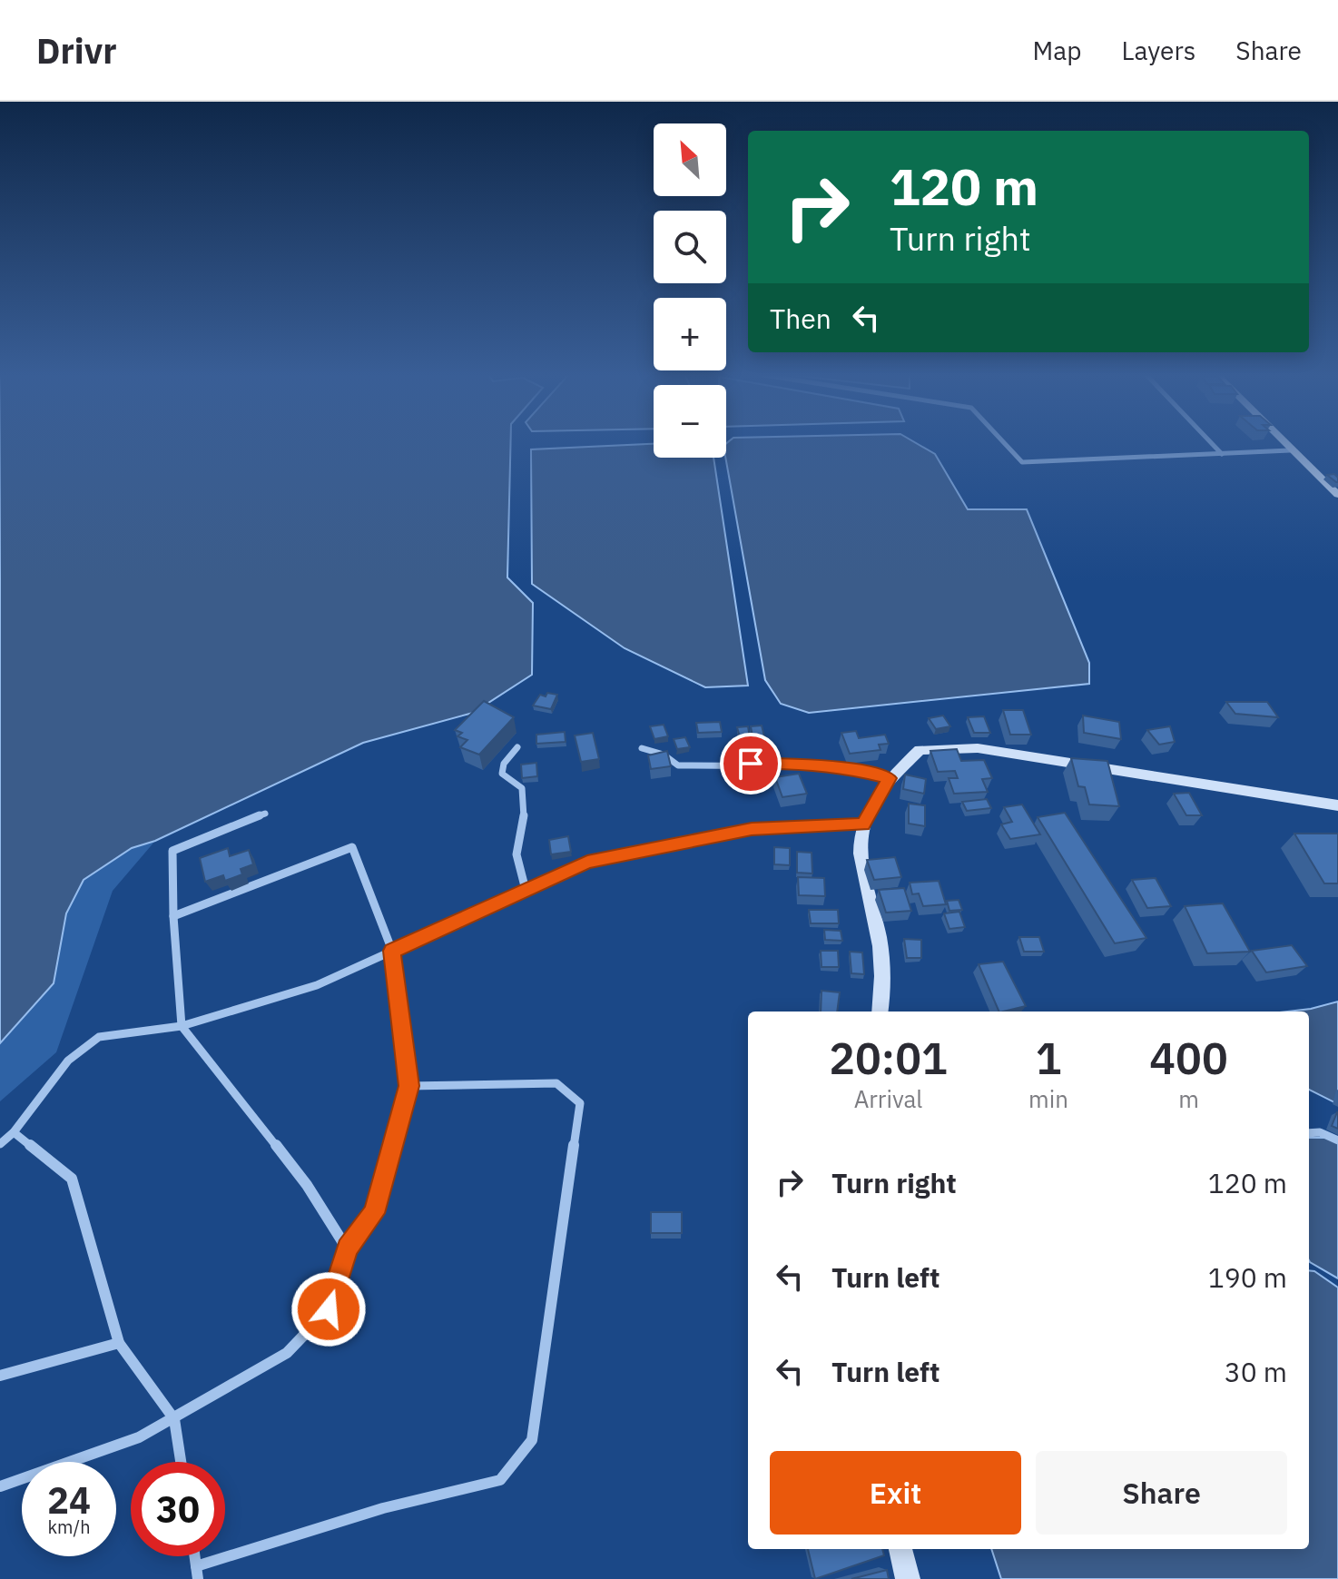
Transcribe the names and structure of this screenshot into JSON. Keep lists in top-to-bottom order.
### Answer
{
  "north": "top left",
  "page": {
    "header": "Drivr",
    "nav": ["Map", "Layers", "Share"],
    "map_buttons": ["+", "−"],
    "turn": ["120 m", "Turn right"],
    "then": "Then",
    "eta": [
      "20:01",
      "Arrival",
      "1",
      "min",
      "400",
      "m"
    ],
    "list": [
      {
        "name": "Turn right",
        "value": "120 m"
      },
      {
        "name": "Turn left",
        "value": "190 m"
      },
      {
        "name": "Turn left",
        "value": "30 m"
      }
    ],
    "buttons": ["Exit", "Share"],
    "speed": "24 km/h",
    "limit": "30"
  }
}
